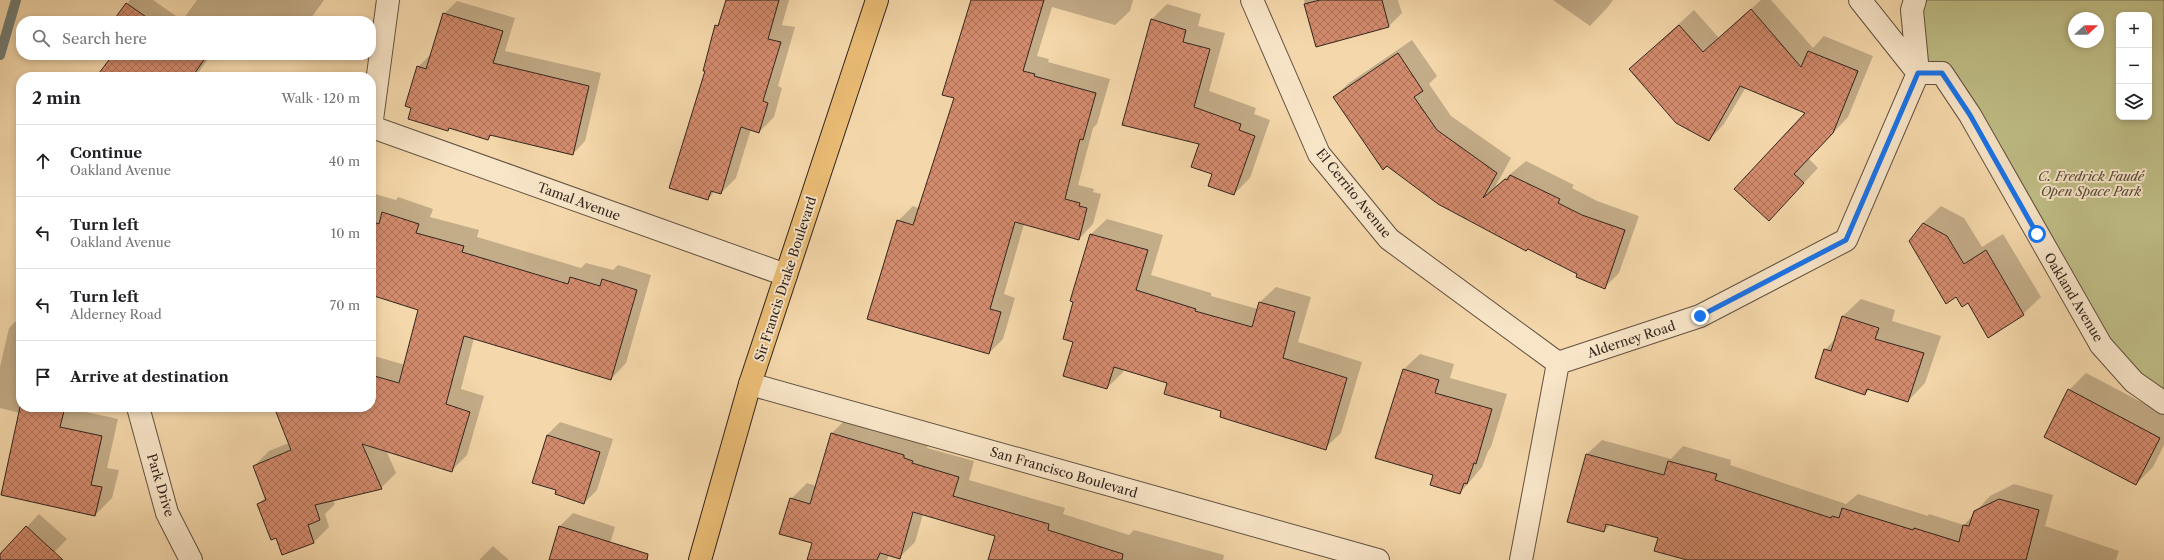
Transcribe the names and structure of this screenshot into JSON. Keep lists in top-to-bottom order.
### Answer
{
  "streets": {
    "main road": ["Sir Francis Drake Boulevard"],
    "street": [
      "El Cerrito Avenue",
      "Tamal Avenue",
      "Oakland Avenue",
      "Alderney Road",
      "San Francisco Boulevard",
      "Park Drive"
    ]
  },
  "crossings": [
    ["El Cerrito Avenue", "Alderney Road"],
    ["Tamal Avenue", "Sir Francis Drake Boulevard"],
    ["Sir Francis Drake Boulevard", "San Francisco Boulevard"],
    ["Oakland Avenue", "Alderney Road"]
  ],
  "parks": ["C. Fredrick Faudé Open Space Park"],
  "north": "right",
  "page": {
    "map_buttons": ["+", "−"],
    "search": "Search here",
    "heading": ["2 min", "Walk · 120 m"],
    "list": [
      ["Continue", "Oakland Avenue", "40 m"],
      ["Turn left", "Oakland Avenue", "10 m"],
      ["Turn left", "Alderney Road", "70 m"],
      "Arrive at destination"
    ]
  }
}
